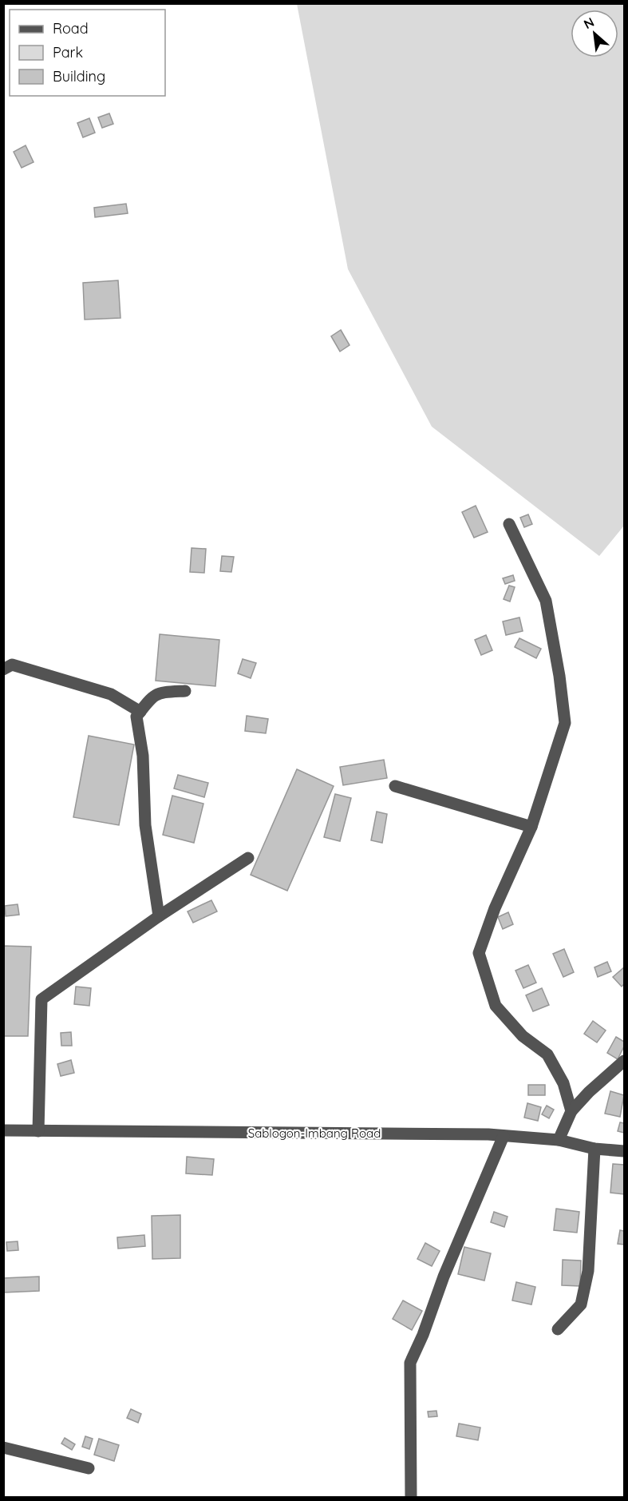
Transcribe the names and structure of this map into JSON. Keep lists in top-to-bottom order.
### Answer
{
  "streets": {
    "street": ["Sablogon-Imbang Road"]
  },
  "legend": ["Road", "Park", "Building"],
  "north": "top left"
}
